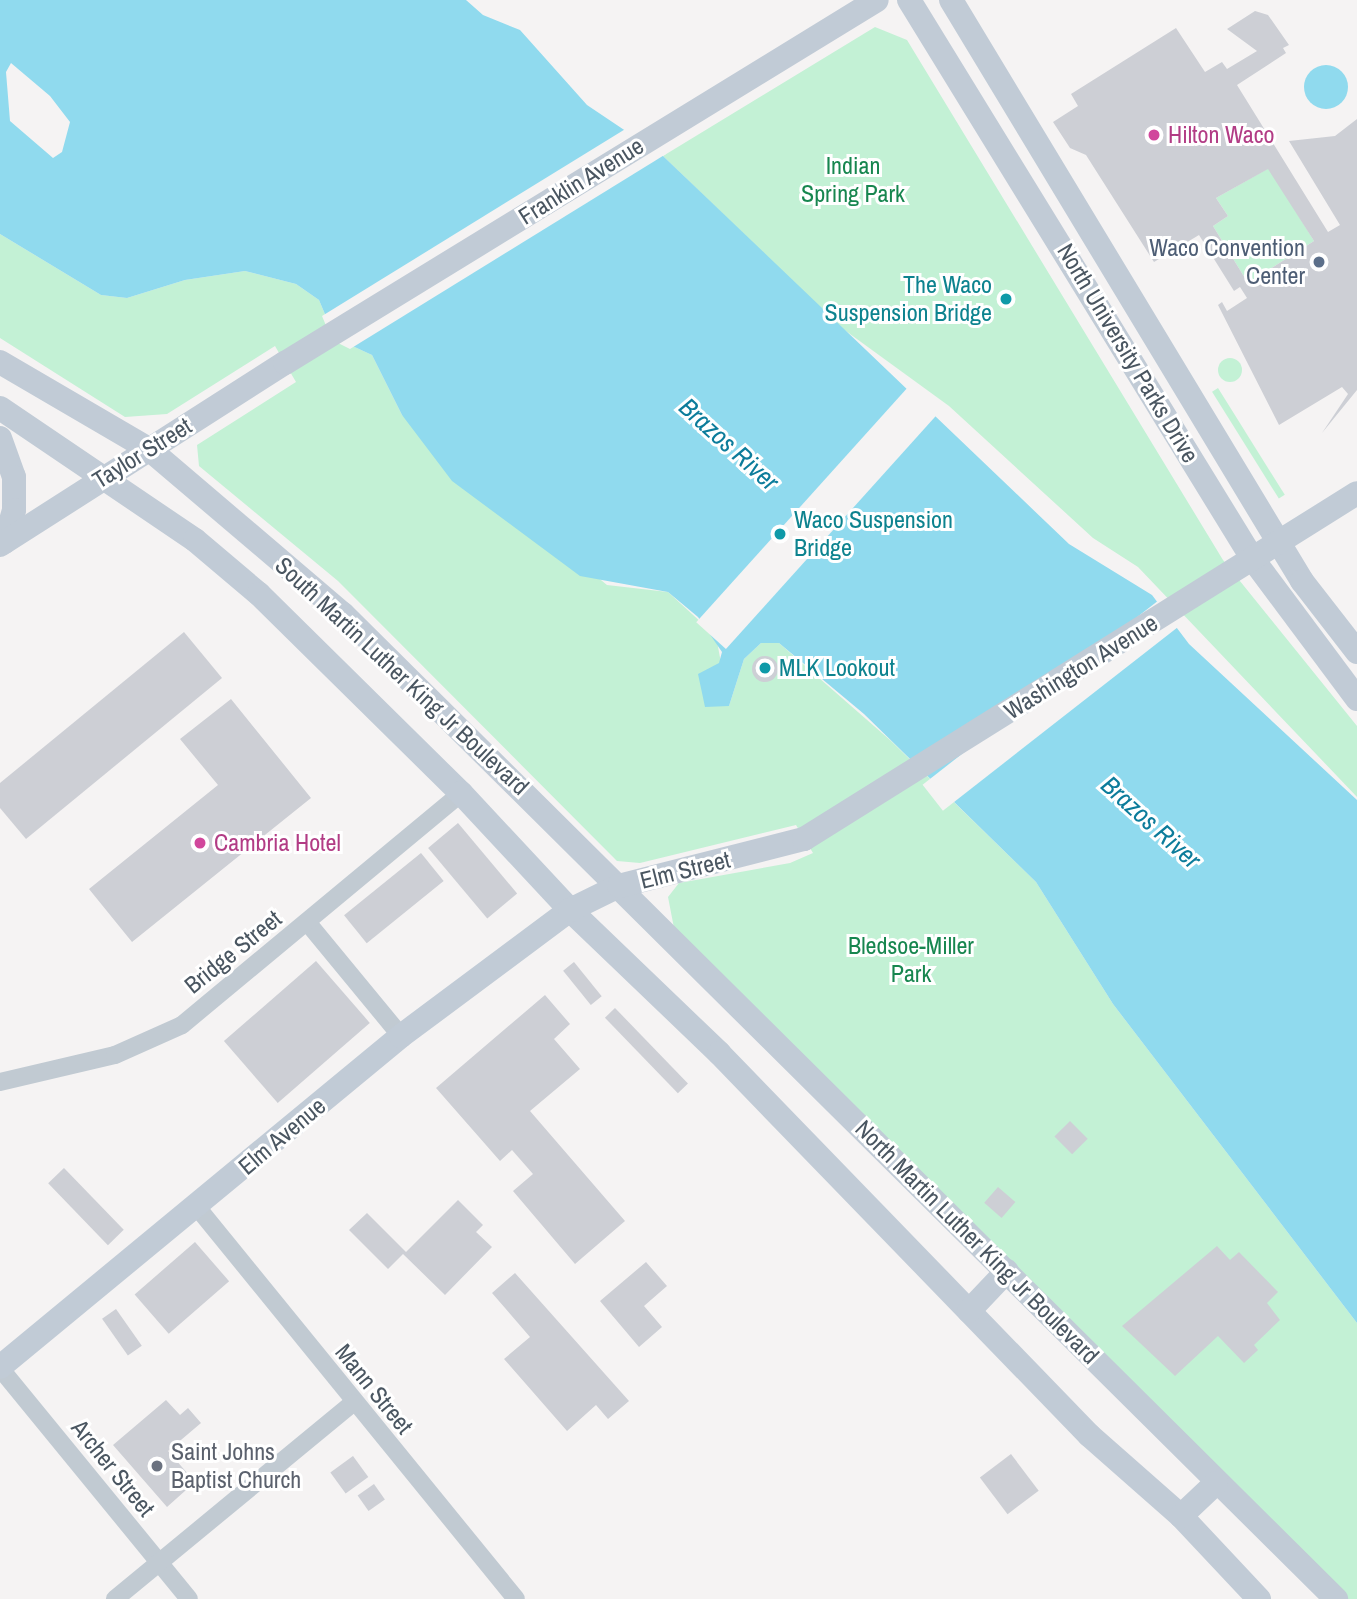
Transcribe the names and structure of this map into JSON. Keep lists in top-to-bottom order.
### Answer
{
  "streets": {
    "main road": [
      "Franklin Avenue",
      "North University Parks Drive",
      "Taylor Street",
      "Washington Avenue",
      "South Martin Luther King Jr Boulevard",
      "Elm Street",
      "Elm Avenue",
      "North Martin Luther King Jr Boulevard"
    ],
    "street": ["Bridge Street", "Mann Street", "Archer Street"]
  },
  "crossings": [
    ["Franklin Avenue", "Taylor Street"],
    ["North University Parks Drive", "Washington Avenue"],
    ["Taylor Street", "South Martin Luther King Jr Boulevard"],
    ["Washington Avenue", "Elm Street"],
    ["South Martin Luther King Jr Boulevard", "Elm Street"],
    ["South Martin Luther King Jr Boulevard", "Bridge Street"],
    ["South Martin Luther King Jr Boulevard", "Elm Avenue"],
    ["South Martin Luther King Jr Boulevard", "North Martin Luther King Jr Boulevard"],
    ["Elm Street", "Elm Avenue"],
    ["Elm Street", "North Martin Luther King Jr Boulevard"],
    ["Elm Avenue", "Mann Street"],
    ["Elm Avenue", "Archer Street"]
  ],
  "water": ["Brazos River"],
  "parks": ["Indian Spring Park", "Bledsoe-Miller Park"],
  "places": [
    "Hilton Waco",
    "Waco Convention Center",
    "The Waco Suspension Bridge",
    "Waco Suspension Bridge",
    "MLK Lookout",
    "Cambria Hotel",
    "Saint Johns Baptist Church"
  ]
}
